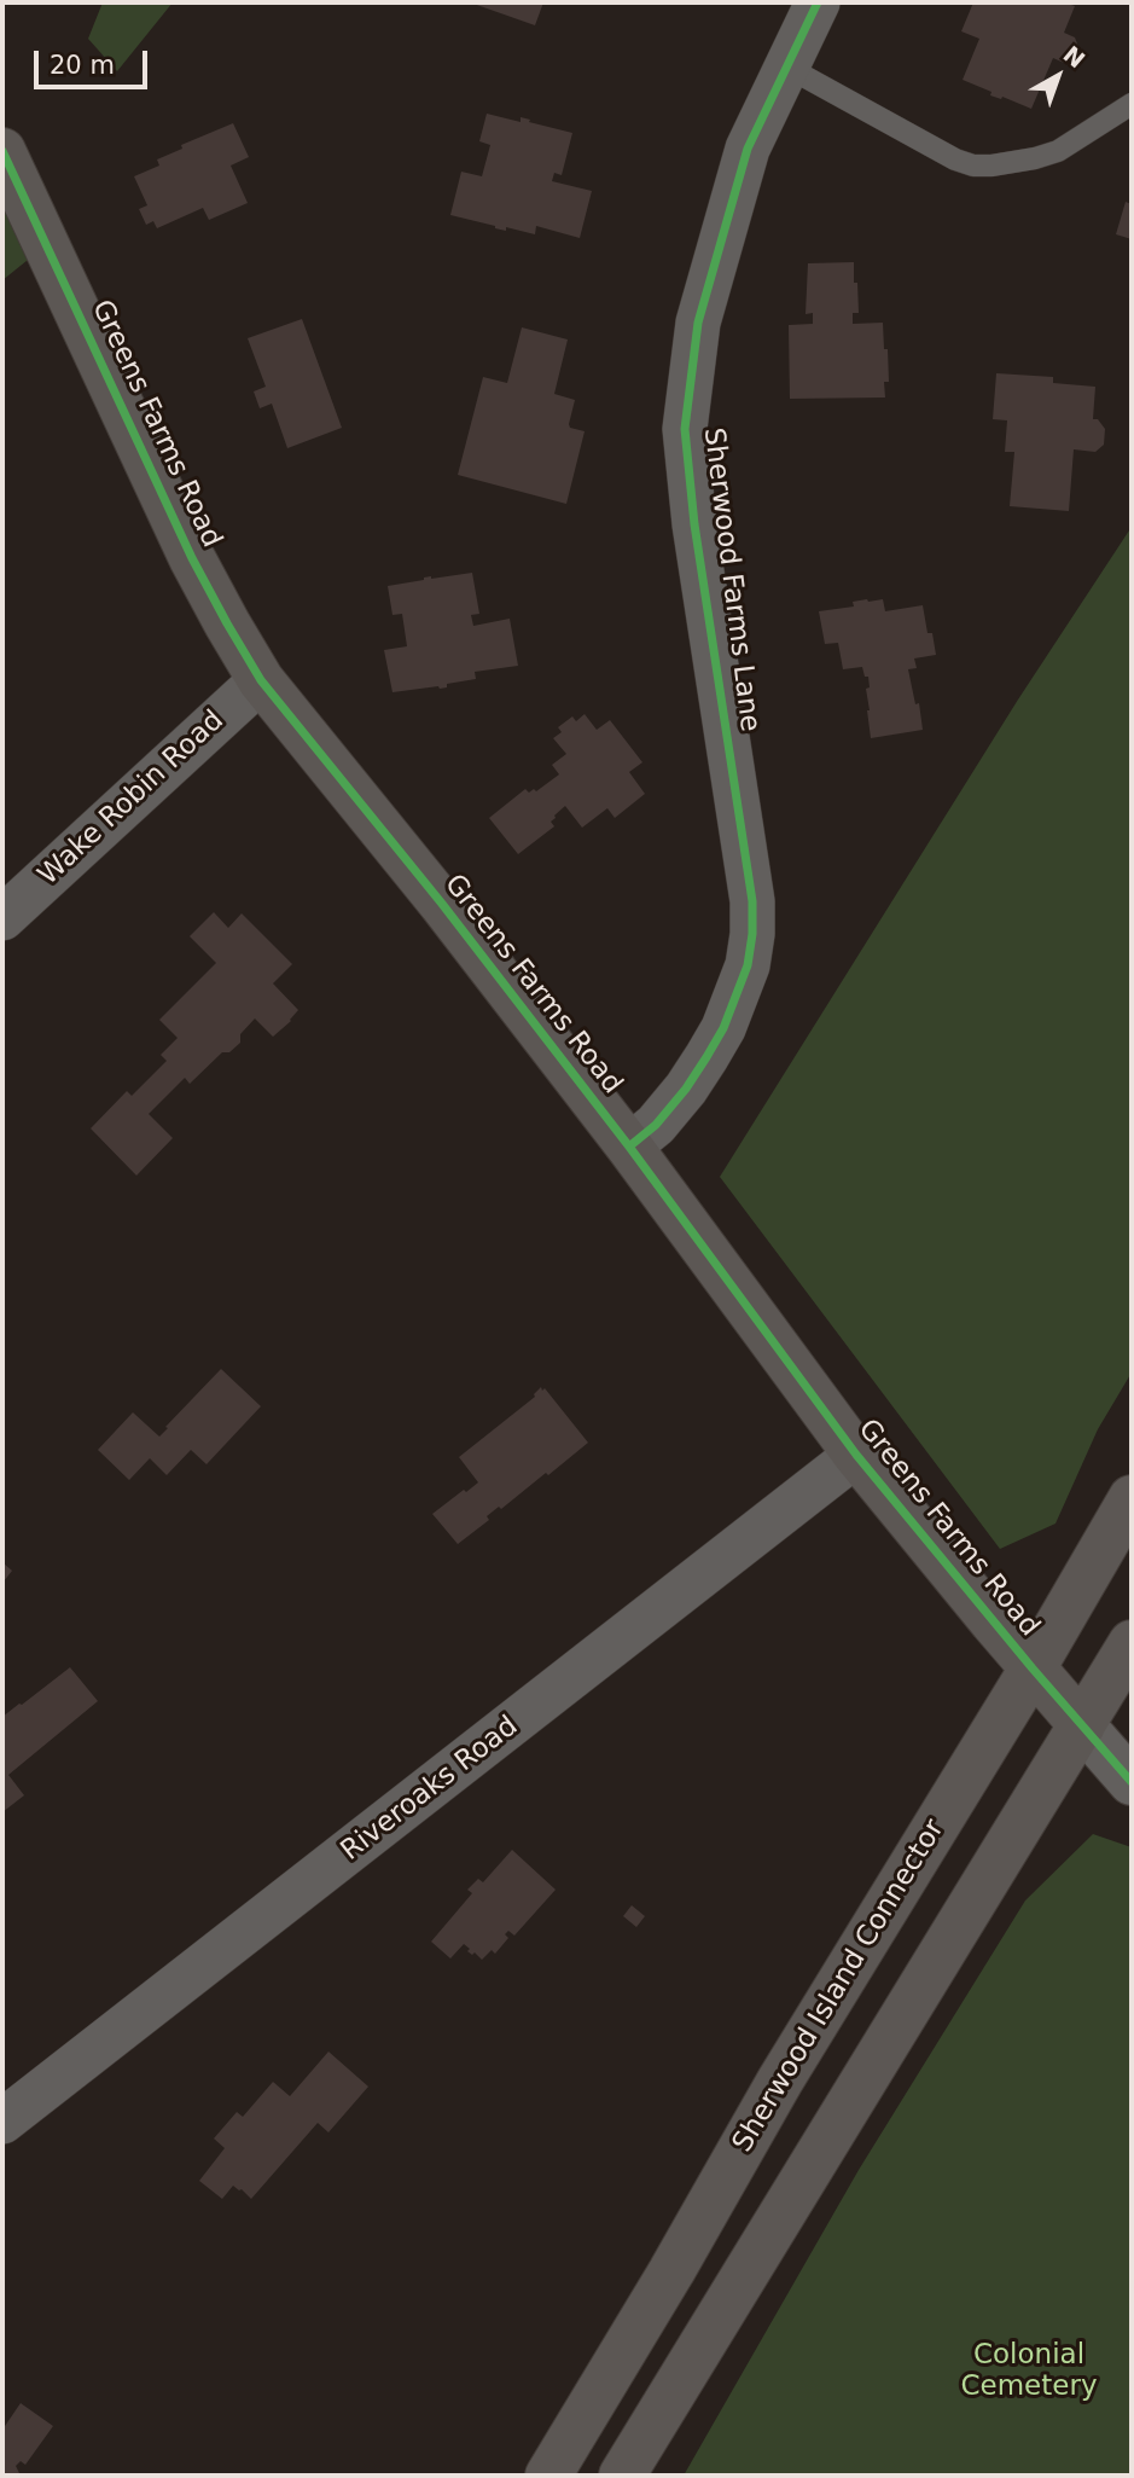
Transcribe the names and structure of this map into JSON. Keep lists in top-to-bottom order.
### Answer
{
  "streets": {
    "main road": ["Greens Farms Road", "Sherwood Island Connector"],
    "street": ["Sherwood Farms Lane", "Wake Robin Road", "Riveroaks Road"]
  },
  "crossings": [
    ["Greens Farms Road", "Sherwood Farms Lane"],
    ["Greens Farms Road", "Wake Robin Road"],
    ["Greens Farms Road", "Riveroaks Road"],
    ["Greens Farms Road", "Sherwood Island Connector"]
  ],
  "parks": ["Colonial Cemetery"],
  "scale_bar": "20 m",
  "north": "top right"
}
